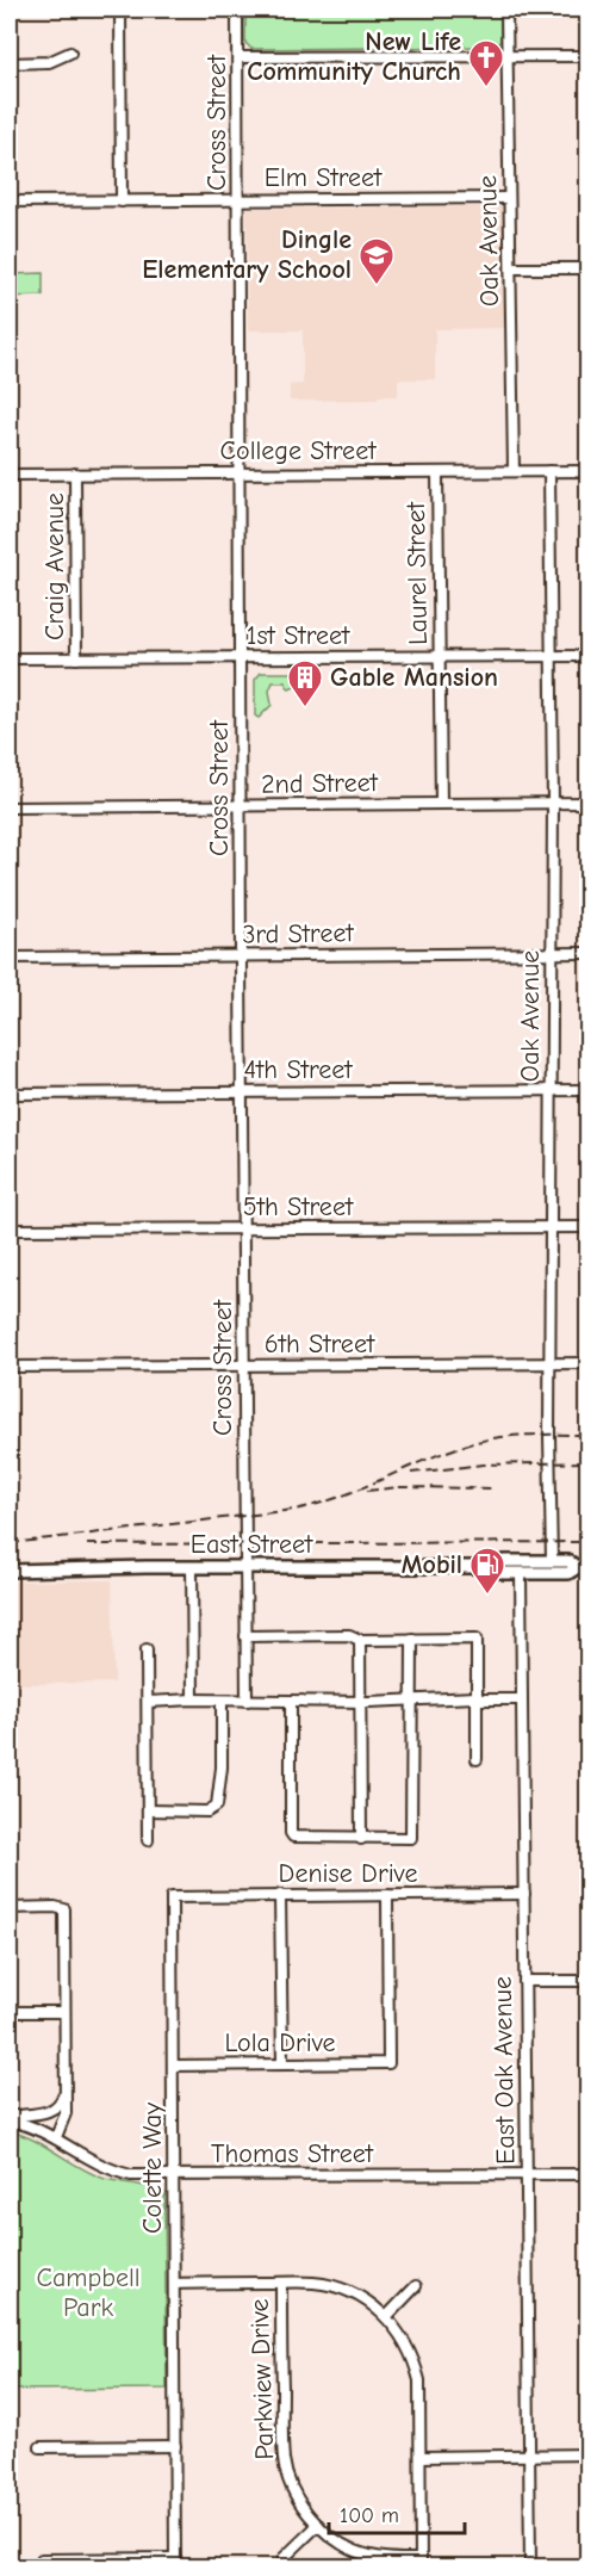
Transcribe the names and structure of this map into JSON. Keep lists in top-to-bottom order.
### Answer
{
  "streets": {
    "main road": ["East Street"],
    "street": [
      "Cross Street",
      "Elm Street",
      "Oak Avenue",
      "College Street",
      "Craig Avenue",
      "Laurel Street",
      "1st Street",
      "2nd Street",
      "3rd Street",
      "4th Street",
      "5th Street",
      "6th Street",
      "Denise Drive",
      "Lola Drive",
      "East Oak Avenue",
      "Thomas Street",
      "Colette Way",
      "Parkview Drive"
    ]
  },
  "crossings": [
    ["Cross Street", "Elm Street"],
    ["Cross Street", "College Street"],
    ["Cross Street", "1st Street"],
    ["Cross Street", "2nd Street"],
    ["Cross Street", "3rd Street"],
    ["Cross Street", "4th Street"],
    ["Cross Street", "5th Street"],
    ["Cross Street", "6th Street"],
    ["Cross Street", "East Street"],
    ["Elm Street", "Oak Avenue"],
    ["Oak Avenue", "College Street"],
    ["Oak Avenue", "1st Street"],
    ["Oak Avenue", "2nd Street"],
    ["Oak Avenue", "3rd Street"],
    ["Oak Avenue", "4th Street"],
    ["Oak Avenue", "5th Street"],
    ["Oak Avenue", "6th Street"],
    ["Oak Avenue", "East Street"],
    ["College Street", "Craig Avenue"],
    ["College Street", "Laurel Street"],
    ["Craig Avenue", "1st Street"],
    ["Laurel Street", "1st Street"],
    ["Laurel Street", "2nd Street"],
    ["East Street", "East Oak Avenue"],
    ["Denise Drive", "Lola Drive"],
    ["Denise Drive", "East Oak Avenue"],
    ["Denise Drive", "Colette Way"],
    ["Lola Drive", "Colette Way"],
    ["East Oak Avenue", "Thomas Street"],
    ["Thomas Street", "Colette Way"]
  ],
  "parks": ["Campbell Park"],
  "places": {
    "church": ["New Life Community Church"],
    "school or university": ["Dingle Elementary School"],
    "building": ["Gable Mansion"],
    "fuel station": ["Mobil"]
  },
  "scale_bar": "100 m"
}
